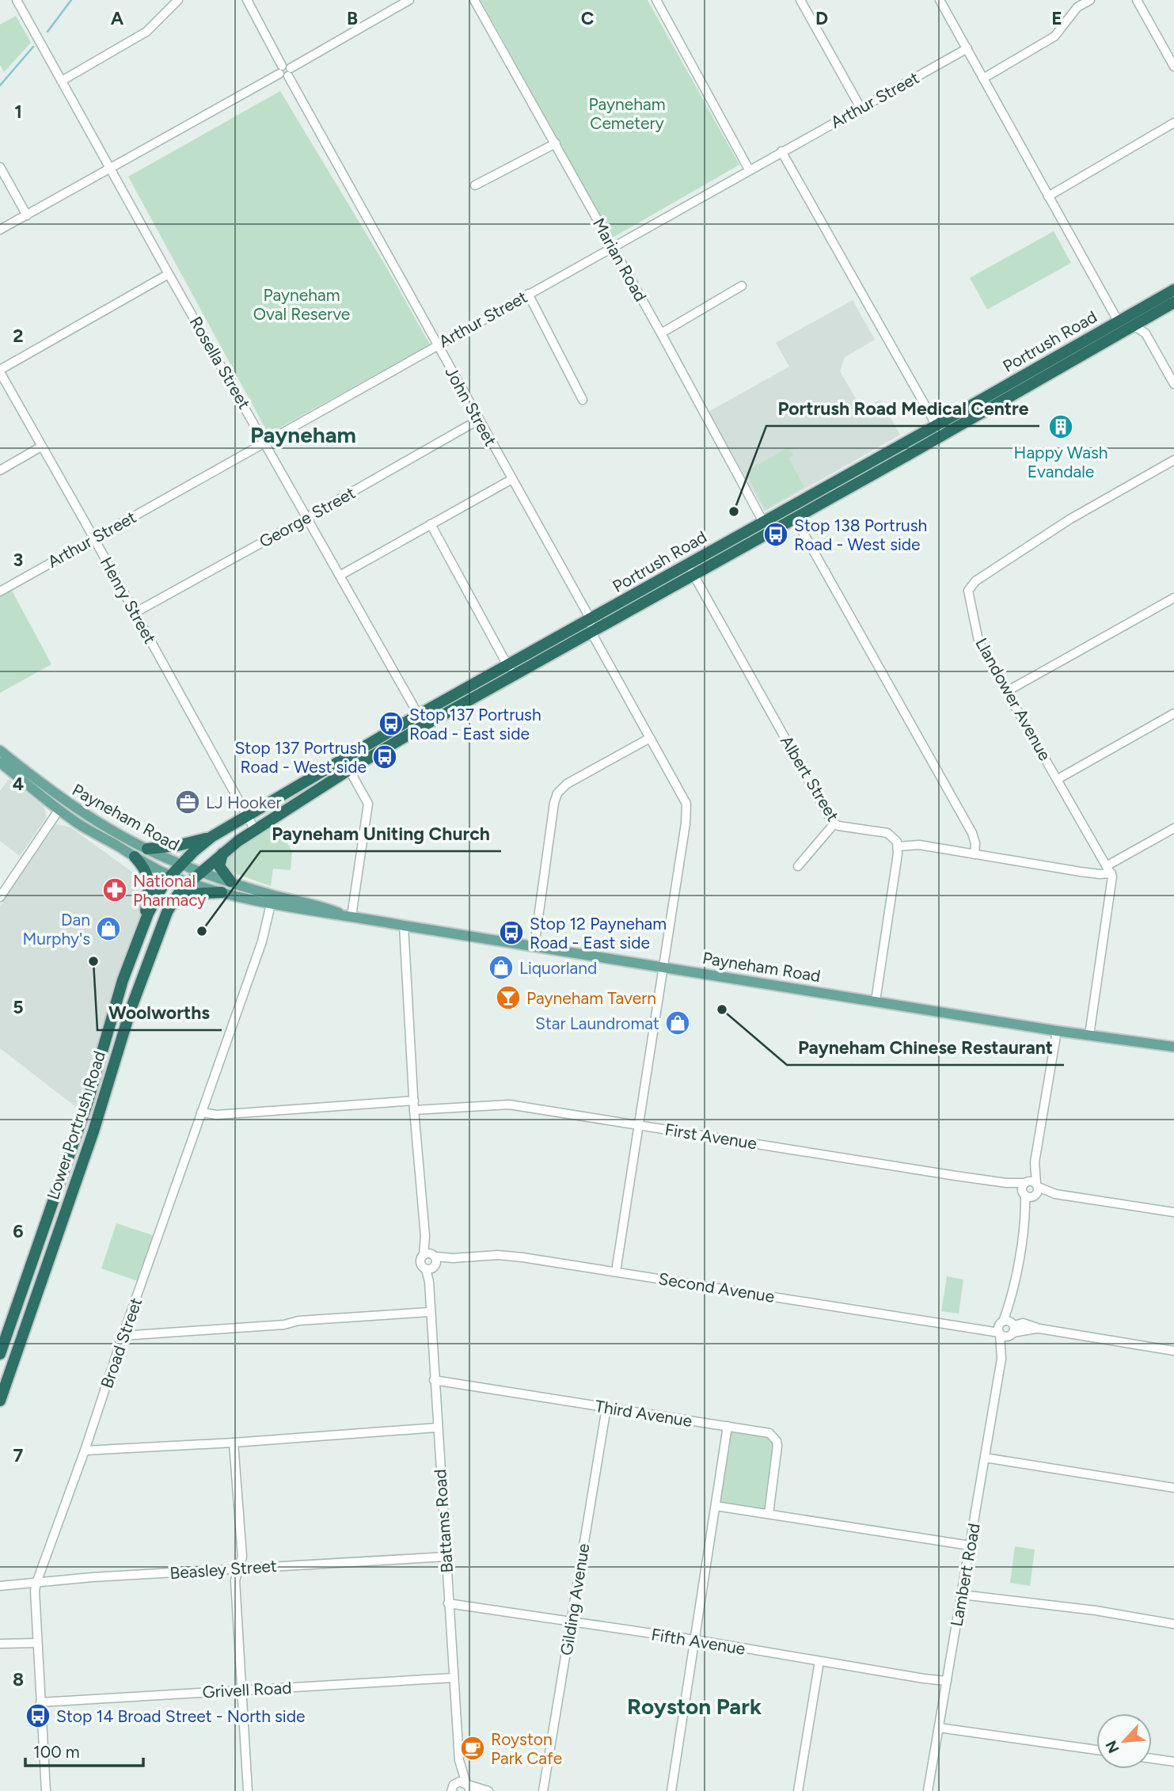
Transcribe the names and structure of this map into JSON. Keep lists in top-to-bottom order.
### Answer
{
  "streets": {
    "highway": ["Portrush Road", "Lower Portrush Road"],
    "main road": ["Payneham Road"],
    "street": [
      "Arthur Street",
      "Marian Road",
      "Rosella Street",
      "John Street",
      "George Street",
      "Henry Street",
      "Llandower Avenue",
      "Albert Street",
      "First Avenue",
      "Second Avenue",
      "Broad Street",
      "Third Avenue",
      "Battams Road",
      "Beasley Street",
      "Lambert Road",
      "Gilding Avenue",
      "Fifth Avenue",
      "Grivell Road"
    ]
  },
  "crossings": [
    ["Arthur Street", "Marian Road"],
    ["Arthur Street", "Rosella Street"],
    ["Arthur Street", "John Street"],
    ["Arthur Street", "Henry Street"],
    ["Marian Road", "Portrush Road"],
    ["Portrush Road", "Rosella Street"],
    ["Portrush Road", "John Street"],
    ["Portrush Road", "Henry Street"],
    ["Portrush Road", "Albert Street"],
    ["Portrush Road", "Payneham Road"],
    ["Portrush Road", "Lower Portrush Road"],
    ["Rosella Street", "George Street"],
    ["John Street", "George Street"],
    ["John Street", "Payneham Road"],
    ["John Street", "First Avenue"],
    ["John Street", "Second Avenue"],
    ["George Street", "Henry Street"],
    ["Payneham Road", "Lower Portrush Road"],
    ["Payneham Road", "Broad Street"],
    ["Payneham Road", "Lambert Road"],
    ["First Avenue", "Lambert Road"],
    ["Second Avenue", "Battams Road"],
    ["Second Avenue", "Lambert Road"],
    ["Broad Street", "Beasley Street"],
    ["Broad Street", "Grivell Road"],
    ["Third Avenue", "Battams Road"],
    ["Third Avenue", "Gilding Avenue"],
    ["Battams Road", "Beasley Street"],
    ["Battams Road", "Fifth Avenue"],
    ["Battams Road", "Grivell Road"],
    ["Lambert Road", "Fifth Avenue"],
    ["Gilding Avenue", "Fifth Avenue"]
  ],
  "districts": ["Payneham", "Royston Park"],
  "parks": ["Payneham Cemetery", "Payneham Oval Reserve"],
  "places": {
    "building": ["Happy Wash Evandale"],
    "other": [
      "Portrush Road Medical Centre",
      "Payneham Uniting Church",
      "Woolworths",
      "Payneham Chinese Restaurant"
    ],
    "bus stop": [
      "Stop 138 Portrush Road - West side",
      "Stop 137 Portrush Road - East side",
      "Stop 137 Portrush Road - West side",
      "Stop 12 Payneham Road - East side",
      "Stop 14 Broad Street - North side"
    ],
    "office": ["LJ Hooker"],
    "pharmacy": ["National Pharmacy"],
    "shop": ["Dan Murphy's", "Liquorland", "Star Laundromat"],
    "bar": ["Payneham Tavern"],
    "cafe": ["Royston Park Cafe"]
  },
  "scale_bar": "100 m",
  "north": "bottom left",
  "grid": {
    "columns": [
      "A",
      "B",
      "C",
      "D",
      "E"
    ],
    "rows": [
      "1",
      "2",
      "3",
      "4",
      "5",
      "6",
      "7",
      "8"
    ]
  }
}
